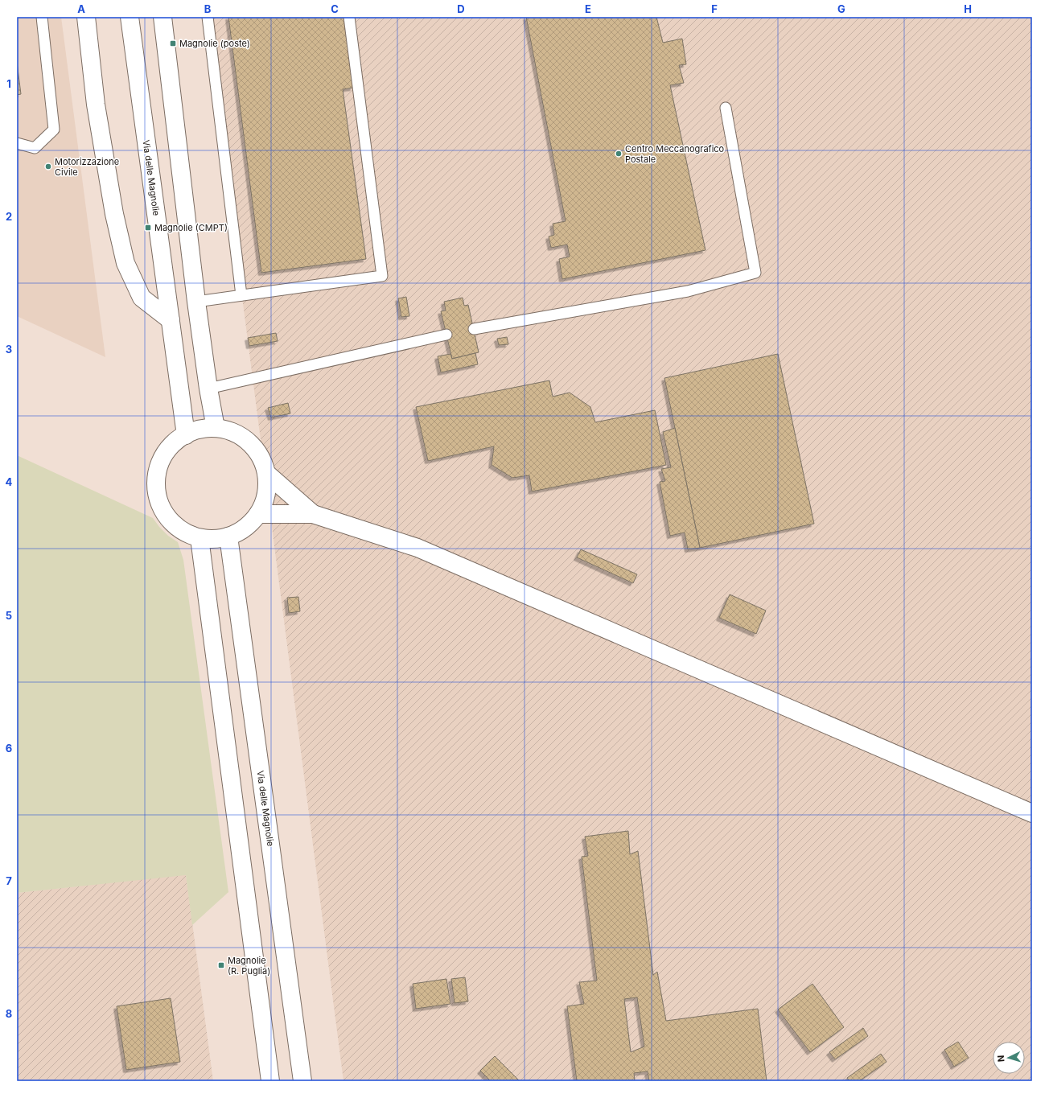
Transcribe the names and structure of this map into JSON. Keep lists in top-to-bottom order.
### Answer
{
  "streets": {
    "street": ["Via delle Magnolie"]
  },
  "places": {
    "transit": ["Magnolie (poste)", "Magnolie (CMPT)", "Magnolie (R. Puglia)"],
    "other": ["Centro Meccanografico Postale", "Motorizzazione Civile"]
  },
  "north": "left",
  "grid": {
    "columns": [
      "A",
      "B",
      "C",
      "D",
      "E",
      "F",
      "G",
      "H"
    ],
    "rows": [
      "1",
      "2",
      "3",
      "4",
      "5",
      "6",
      "7",
      "8"
    ]
  }
}
